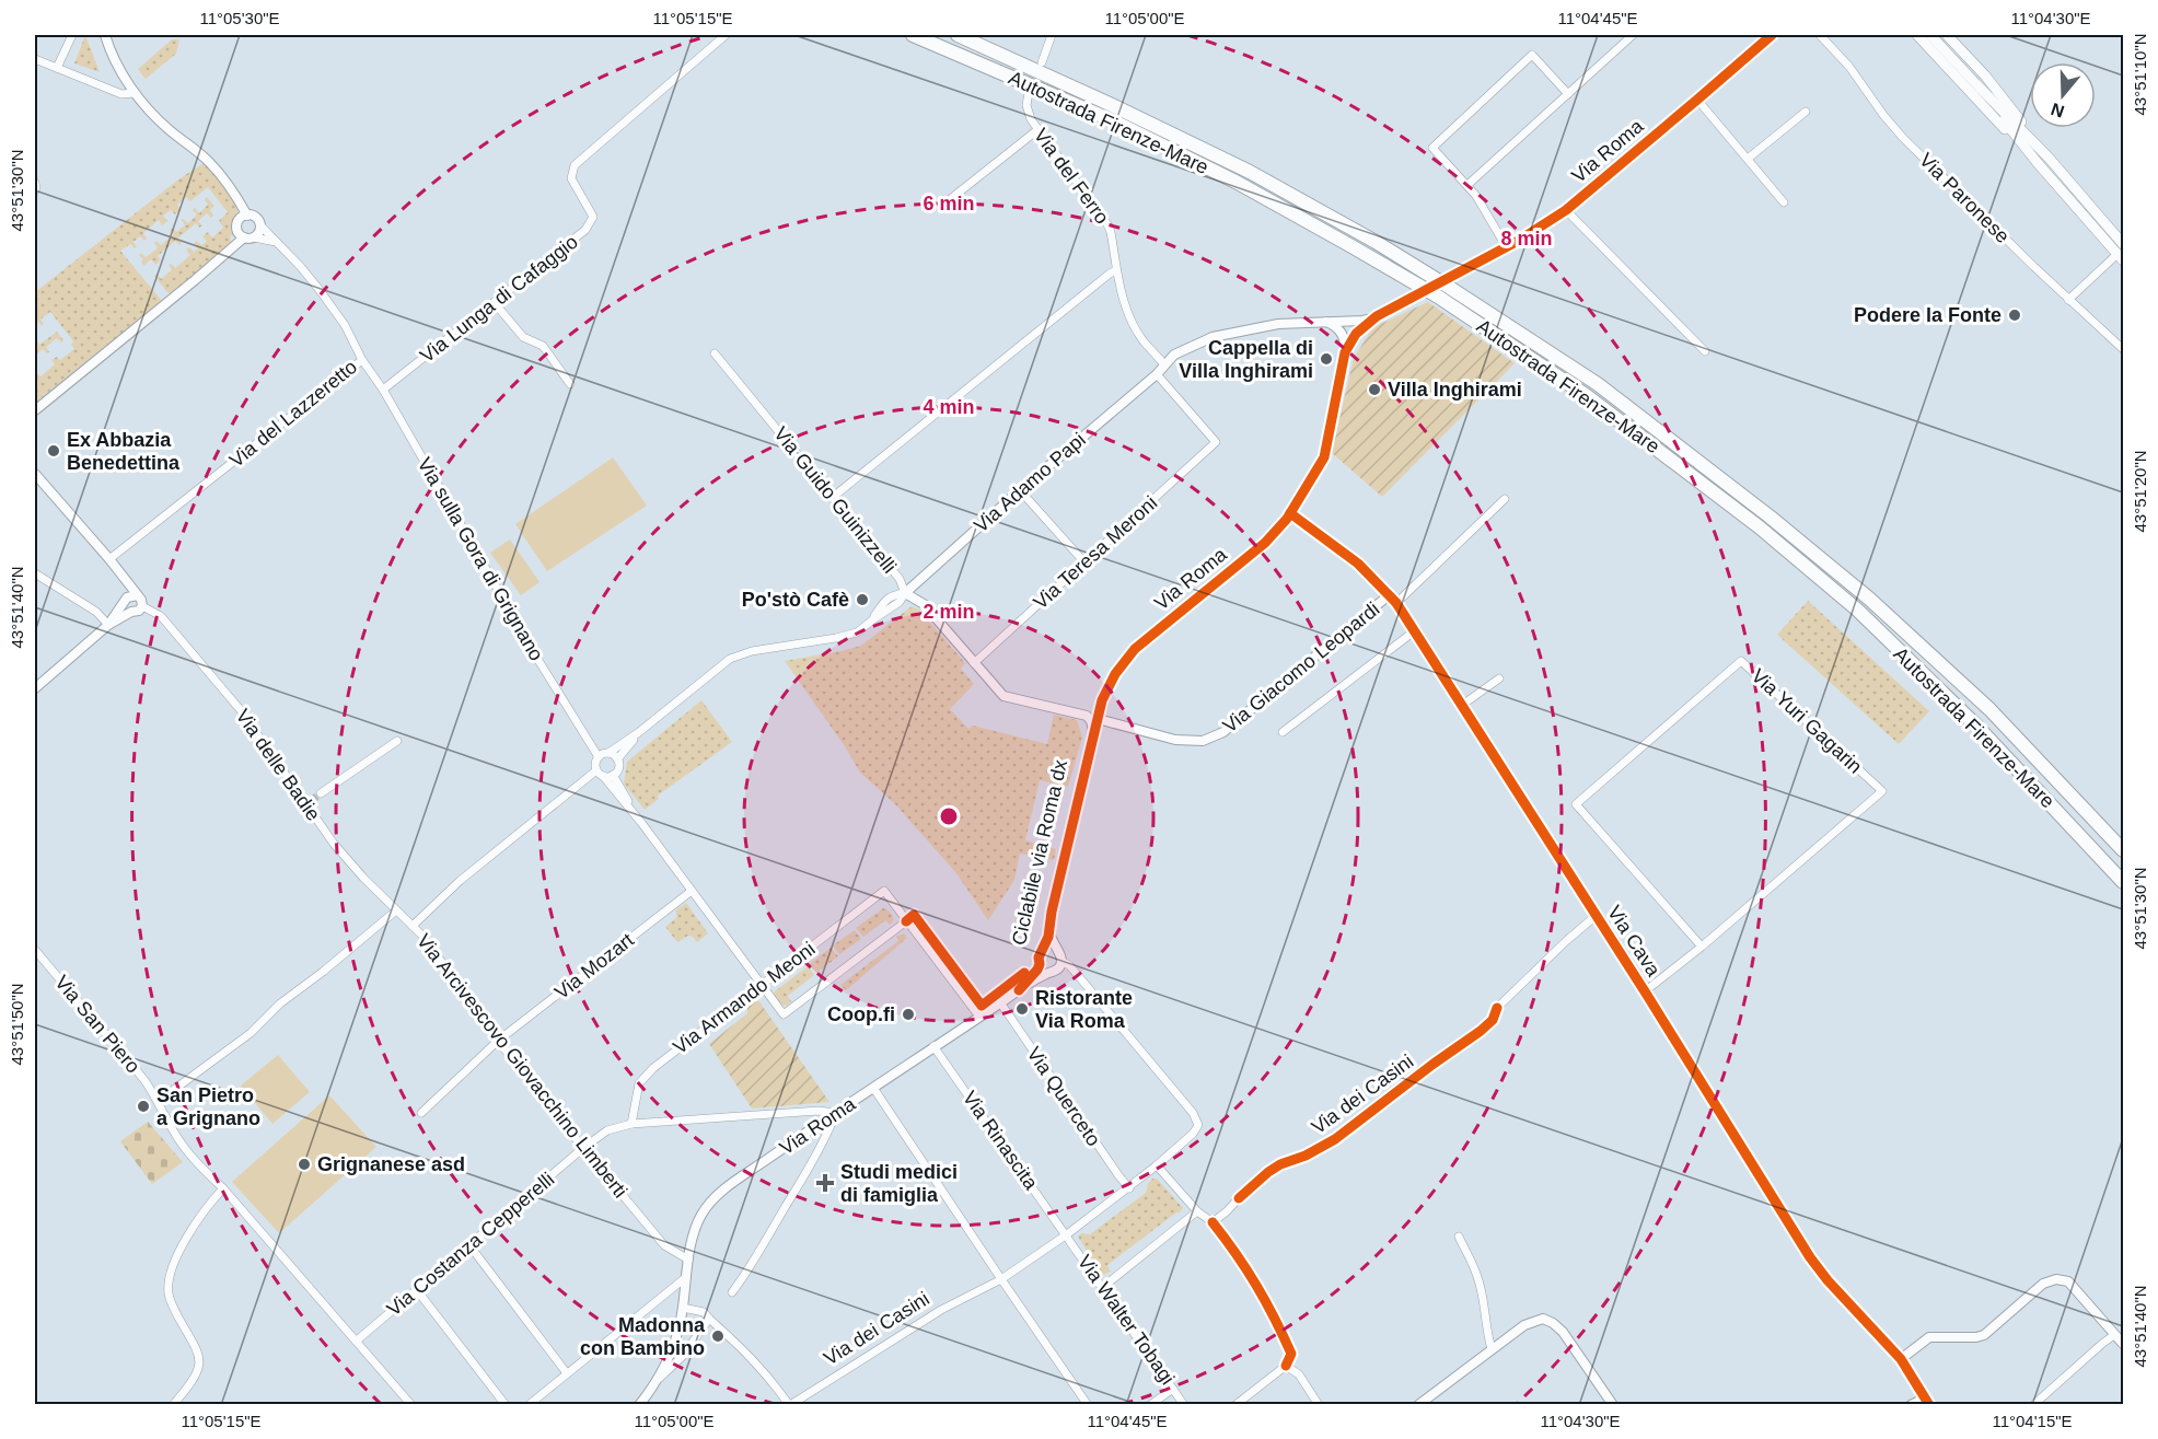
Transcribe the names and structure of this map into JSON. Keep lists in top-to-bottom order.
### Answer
{
  "streets": {
    "highway": ["Autostrada Firenze-Mare"],
    "street": [
      "Via Roma",
      "Via del Ferro",
      "Via Paronese",
      "Via Lunga di Cafaggio",
      "Via del Lazzeretto",
      "Via Adamo Papi",
      "Via Guido Guinizzelli",
      "Via Teresa Meroni",
      "Via sulla Gora di Grignano",
      "Via Giacomo Leopardi",
      "Via Yuri Gagarin",
      "Via delle Badie",
      "Via Cava",
      "Via Mozart",
      "Via Armando Meoni",
      "Via San Piero",
      "Via Arcivescovo Giovacchino Limberti",
      "Via dei Casini",
      "Via Querceto",
      "Via Rinascita",
      "Via Costanza Cepperelli",
      "Via Walter Tobagi"
    ],
    "cycle path": ["Ciclabile via Roma dx"]
  },
  "crossings": [
    ["Via Roma", "Via Adamo Papi"],
    ["Via Roma", "Via Giacomo Leopardi"],
    ["Via Roma", "Via Cava"],
    ["Via Roma", "Via Arcivescovo Giovacchino Limberti"],
    ["Via Roma", "Via dei Casini"],
    ["Via Roma", "Via Querceto"],
    ["Via Roma", "Via Rinascita"],
    ["Via Roma", "Via Costanza Cepperelli"],
    ["Via del Ferro", "Via Adamo Papi"],
    ["Via Lunga di Cafaggio", "Via sulla Gora di Grignano"],
    ["Via del Lazzeretto", "Via sulla Gora di Grignano"],
    ["Via Adamo Papi", "Via Guido Guinizzelli"],
    ["Via Adamo Papi", "Via Teresa Meroni"],
    ["Via Guido Guinizzelli", "Via Teresa Meroni"],
    ["Via Giacomo Leopardi", "Via Cava"],
    ["Via Yuri Gagarin", "Via Cava"],
    ["Via delle Badie", "Via Arcivescovo Giovacchino Limberti"],
    ["Via Mozart", "Via Arcivescovo Giovacchino Limberti"],
    ["Via Armando Meoni", "Via Costanza Cepperelli"],
    ["Via San Piero", "Via Costanza Cepperelli"],
    ["Via Arcivescovo Giovacchino Limberti", "Via Costanza Cepperelli"],
    ["Via dei Casini", "Via Querceto"],
    ["Via dei Casini", "Via Rinascita"],
    ["Via dei Casini", "Via Walter Tobagi"],
    ["Via Rinascita", "Via Walter Tobagi"]
  ],
  "places": {
    "other": [
      "Podere la Fonte",
      "Cappella di Villa Inghirami",
      "Villa Inghirami",
      "Ex Abbazia Benedettina",
      "Po'stò Cafè",
      "Ristorante Via Roma",
      "Coop.fi",
      "San Pietro a Grignano",
      "Grignanese asd",
      "Madonna con Bambino"
    ],
    "health": ["Studi medici di famiglia"]
  },
  "north": "bottom",
  "coordinates": [
    "11°05'30\"E",
    "11°05'15\"E",
    "11°05'00\"E",
    "11°04'45\"E",
    "11°04'30\"E",
    "43°51'10\"N",
    "43°51'30\"N",
    "43°51'20\"N",
    "43°51'40\"N",
    "43°51'50\"N",
    "11°04'15\"E"
  ],
  "rings": [
    "6 min",
    "8 min",
    "4 min",
    "2 min"
  ]
}
